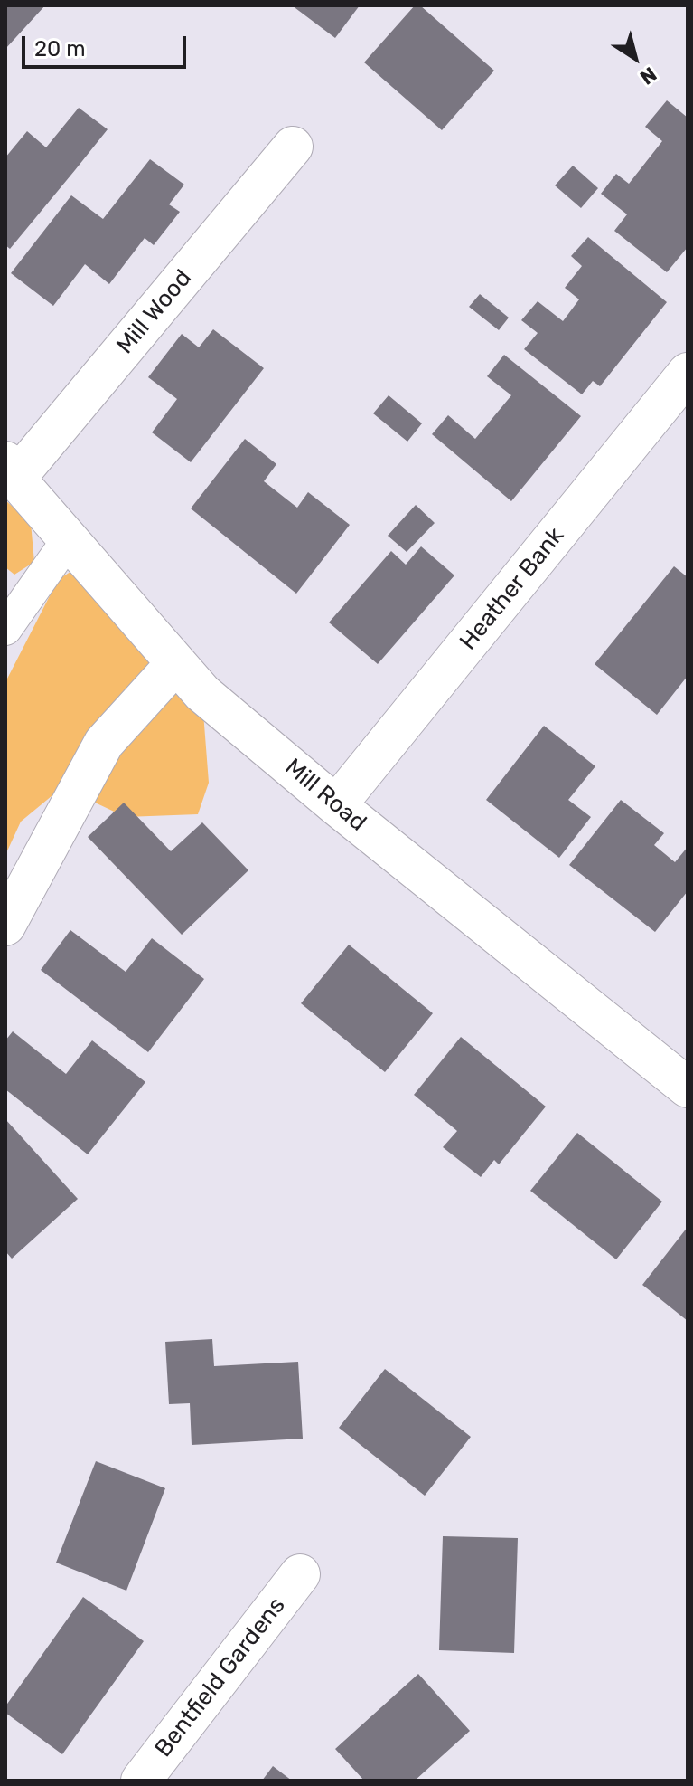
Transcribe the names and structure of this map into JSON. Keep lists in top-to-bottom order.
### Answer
{
  "streets": {
    "street": [
      "Mill Wood",
      "Heather Bank",
      "Mill Road",
      "Bentfield Gardens"
    ]
  },
  "crossings": [
    ["Mill Wood", "Mill Road"],
    ["Heather Bank", "Mill Road"]
  ],
  "scale_bar": "20 m",
  "north": "bottom right"
}
